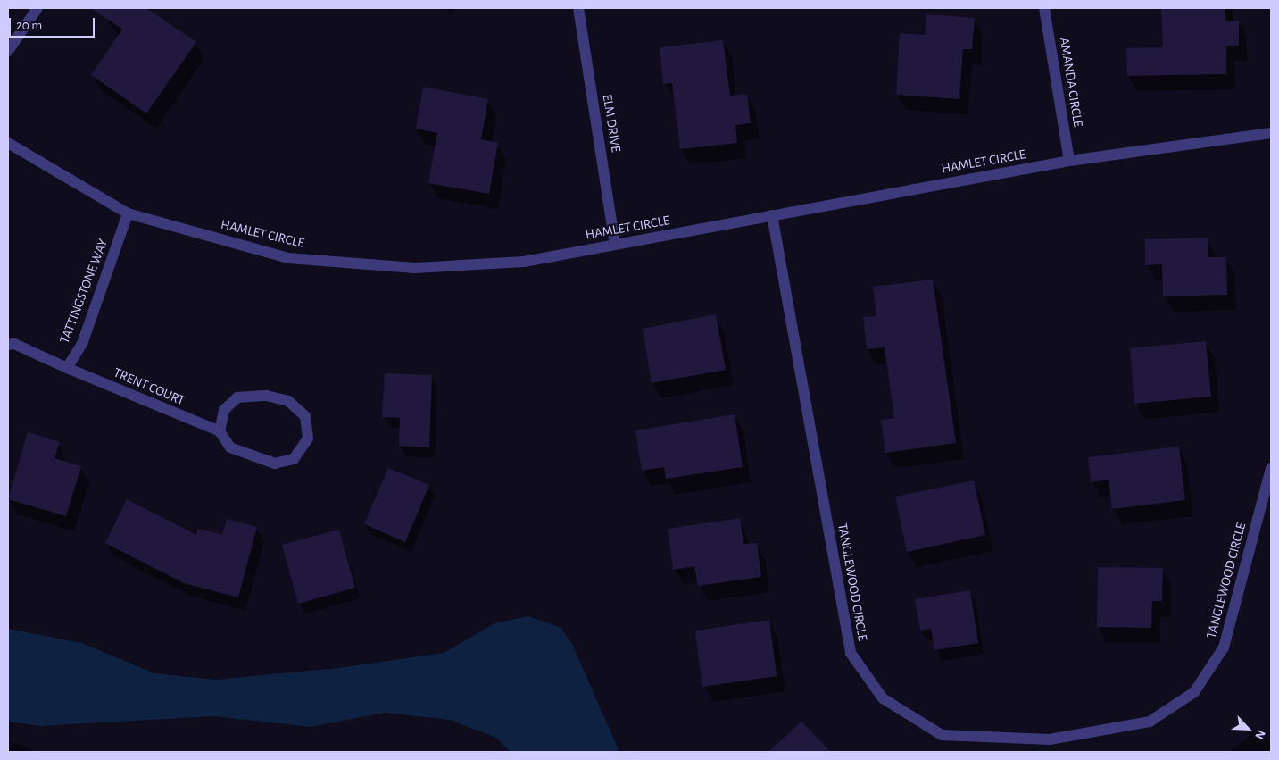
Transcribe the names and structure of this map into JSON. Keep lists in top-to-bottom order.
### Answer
{
  "streets": {
    "street": [
      "AMANDA CIRCLE",
      "ELM DRIVE",
      "HAMLET CIRCLE",
      "TATTINGSTONE WAY",
      "TRENT COURT",
      "TANGLEWOOD CIRCLE"
    ]
  },
  "crossings": [
    ["AMANDA CIRCLE", "HAMLET CIRCLE"],
    ["ELM DRIVE", "HAMLET CIRCLE"],
    ["HAMLET CIRCLE", "TATTINGSTONE WAY"],
    ["HAMLET CIRCLE", "TANGLEWOOD CIRCLE"],
    ["TATTINGSTONE WAY", "TRENT COURT"]
  ],
  "scale_bar": "20 m",
  "north": "bottom right"
}
